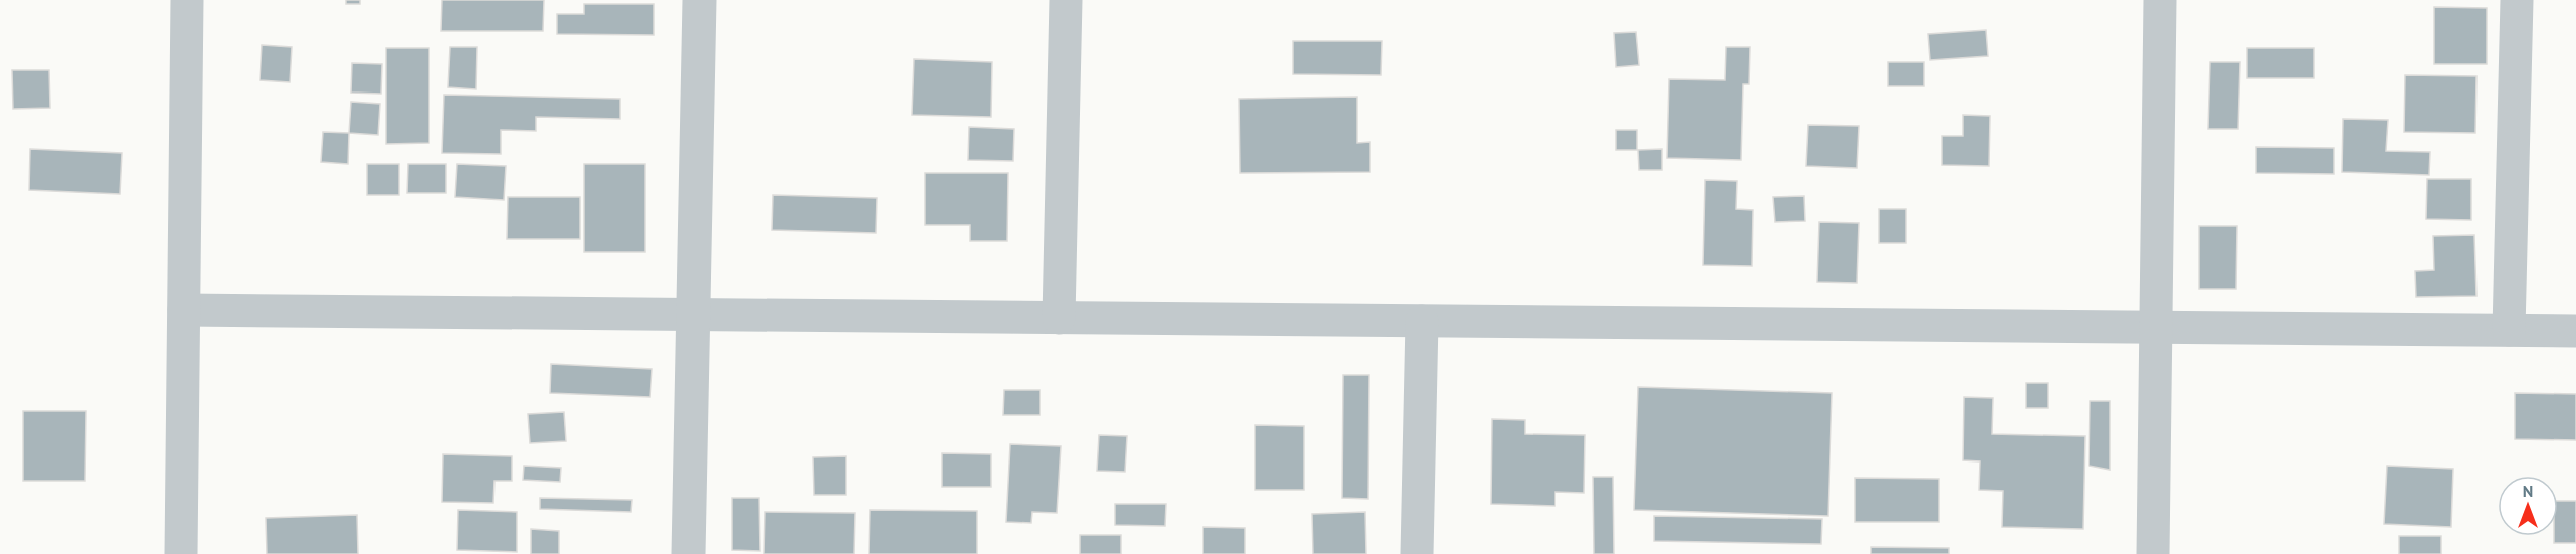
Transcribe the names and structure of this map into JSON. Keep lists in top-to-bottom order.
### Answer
{
  "north": "top"
}
